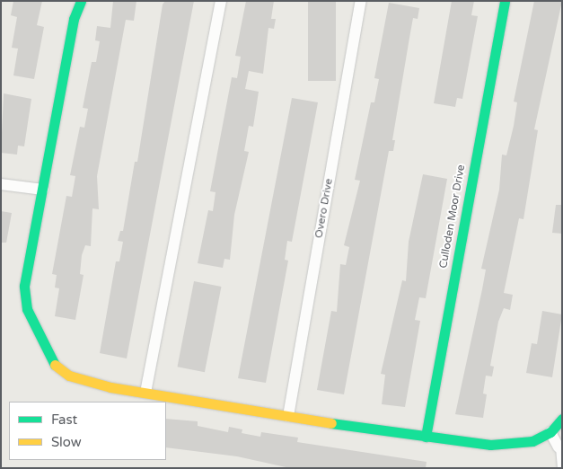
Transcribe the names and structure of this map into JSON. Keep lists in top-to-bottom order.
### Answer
{
  "streets": {
    "street": ["Overo Drive", "Culloden Moor Drive"]
  },
  "legend": ["Fast", "Slow"]
}
